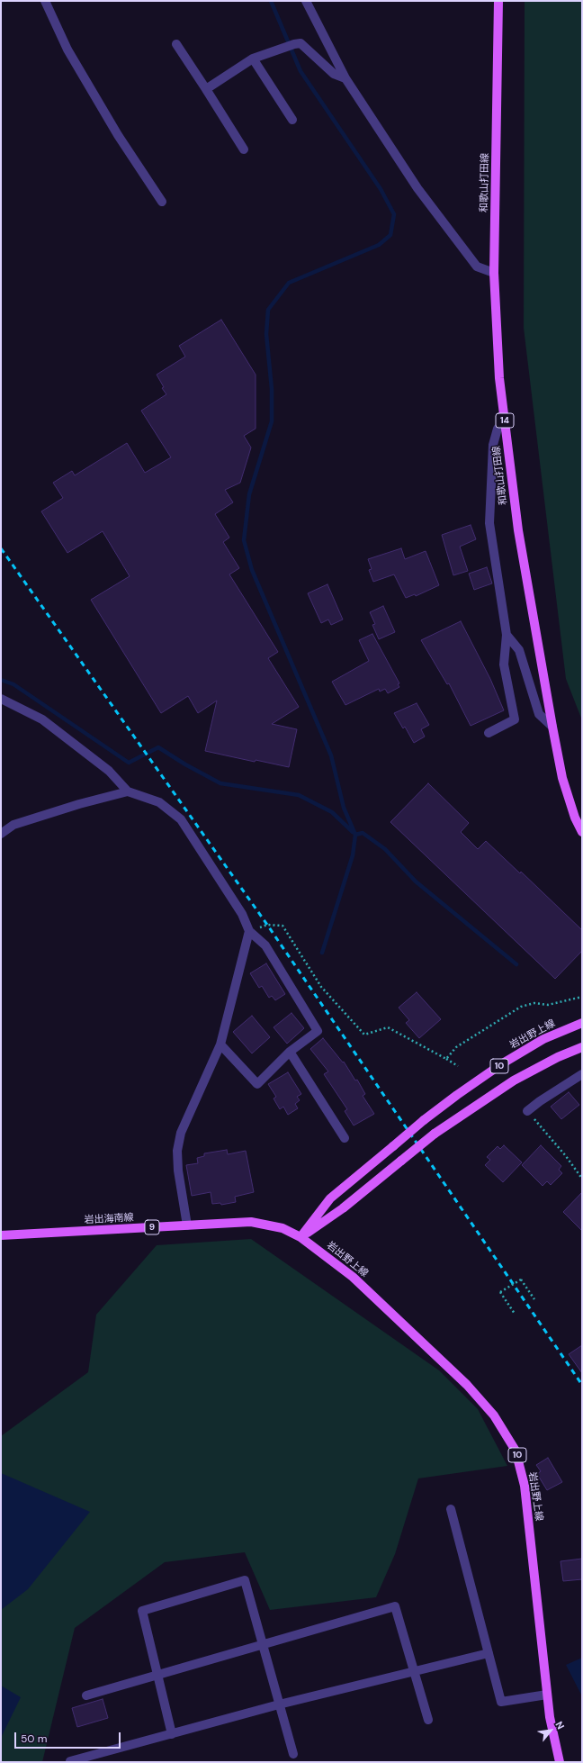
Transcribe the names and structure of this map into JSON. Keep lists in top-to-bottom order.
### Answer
{
  "streets": {
    "main road": [
      "和歌山打田線",
      "14",
      "岩出野上線",
      "10",
      "岩出海南線",
      "9"
    ]
  },
  "crossings": [
    ["岩出野上線", "10"],
    ["岩出野上線", "岩出海南線"],
    ["10", "岩出海南線"]
  ],
  "scale_bar": "50 m",
  "north": "top right"
}
